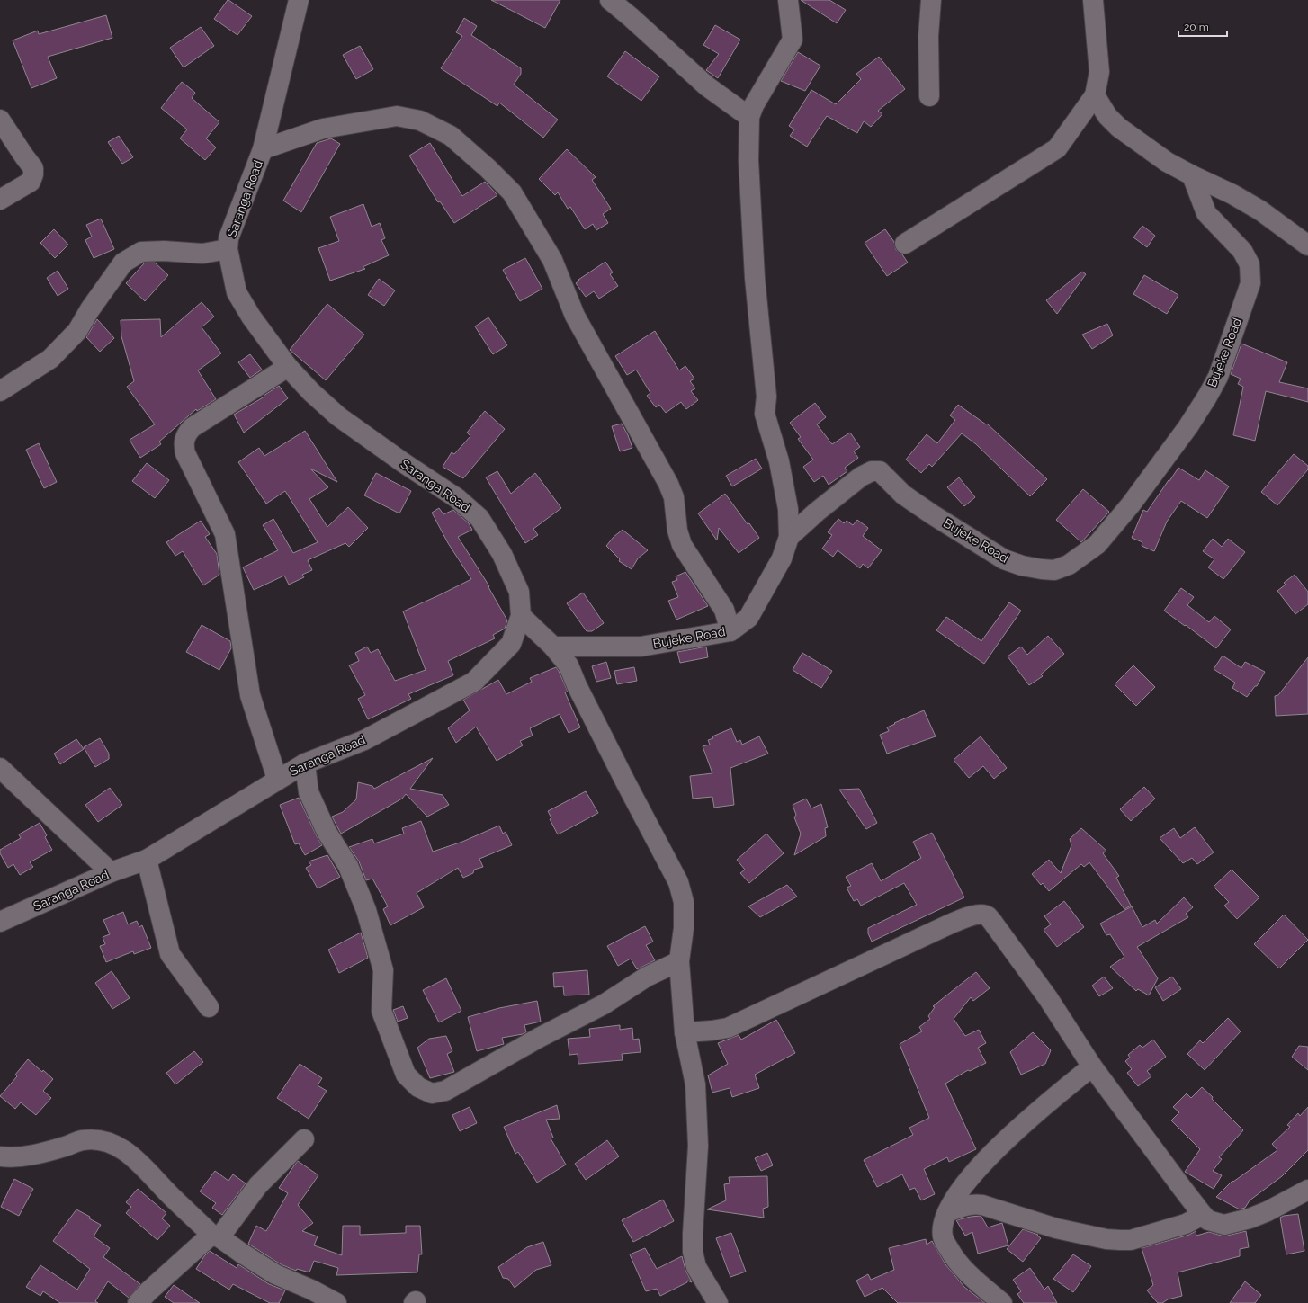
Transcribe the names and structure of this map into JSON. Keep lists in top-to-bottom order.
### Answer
{
  "streets": {
    "street": ["Saranga Road", "Bujeke Road"]
  },
  "scale_bar": "20 m"
}
